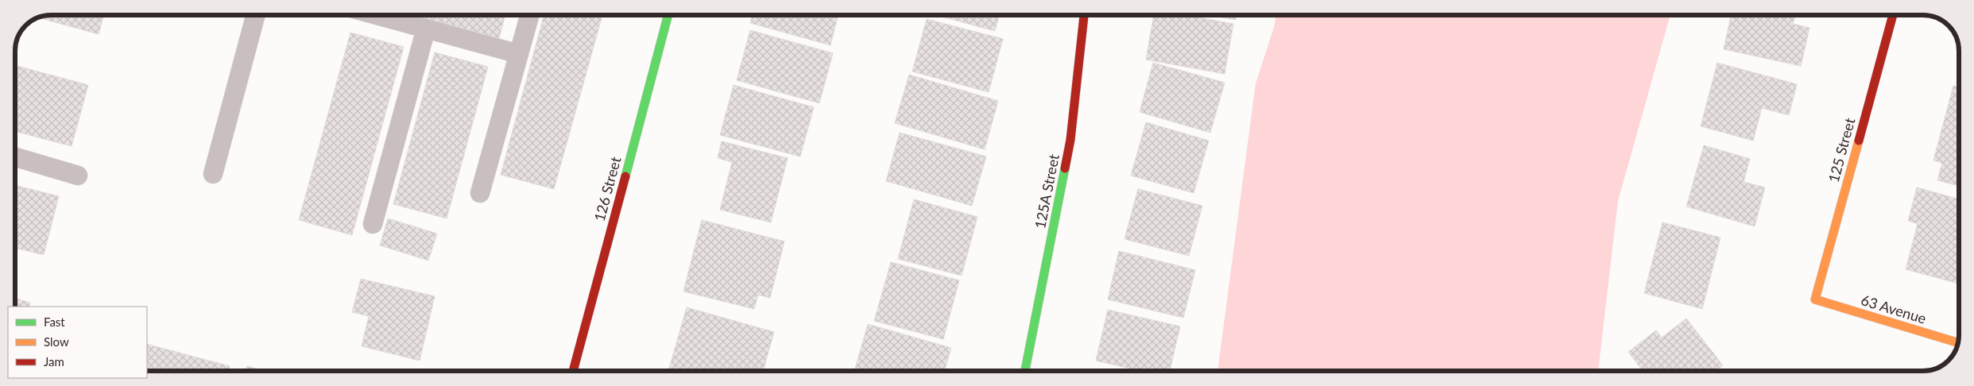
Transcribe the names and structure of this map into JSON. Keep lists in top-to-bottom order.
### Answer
{
  "streets": {
    "street": [
      "125 Street",
      "126 Street",
      "125A Street",
      "63 Avenue"
    ]
  },
  "crossings": [
    ["125 Street", "63 Avenue"]
  ],
  "legend": ["Fast", "Slow", "Jam"]
}
